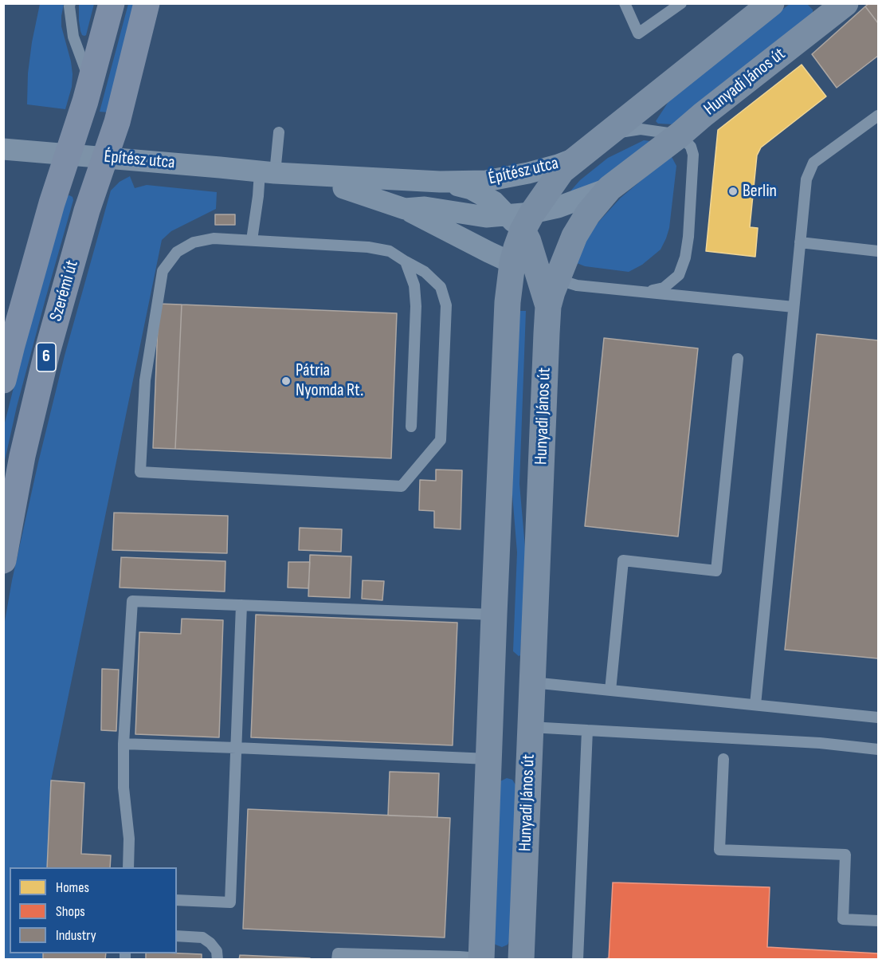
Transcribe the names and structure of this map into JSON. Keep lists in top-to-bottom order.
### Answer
{
  "streets": {
    "main road": ["Hunyadi János út", "Szerémi út", "6"],
    "street": ["Építész utca"]
  },
  "crossings": [
    ["Hunyadi János út", "Építész utca"],
    ["Építész utca", "Szerémi út"]
  ],
  "places": ["Berlin", "Pátria Nyomda Rt."],
  "legend": ["Homes", "Shops", "Industry"]
}
